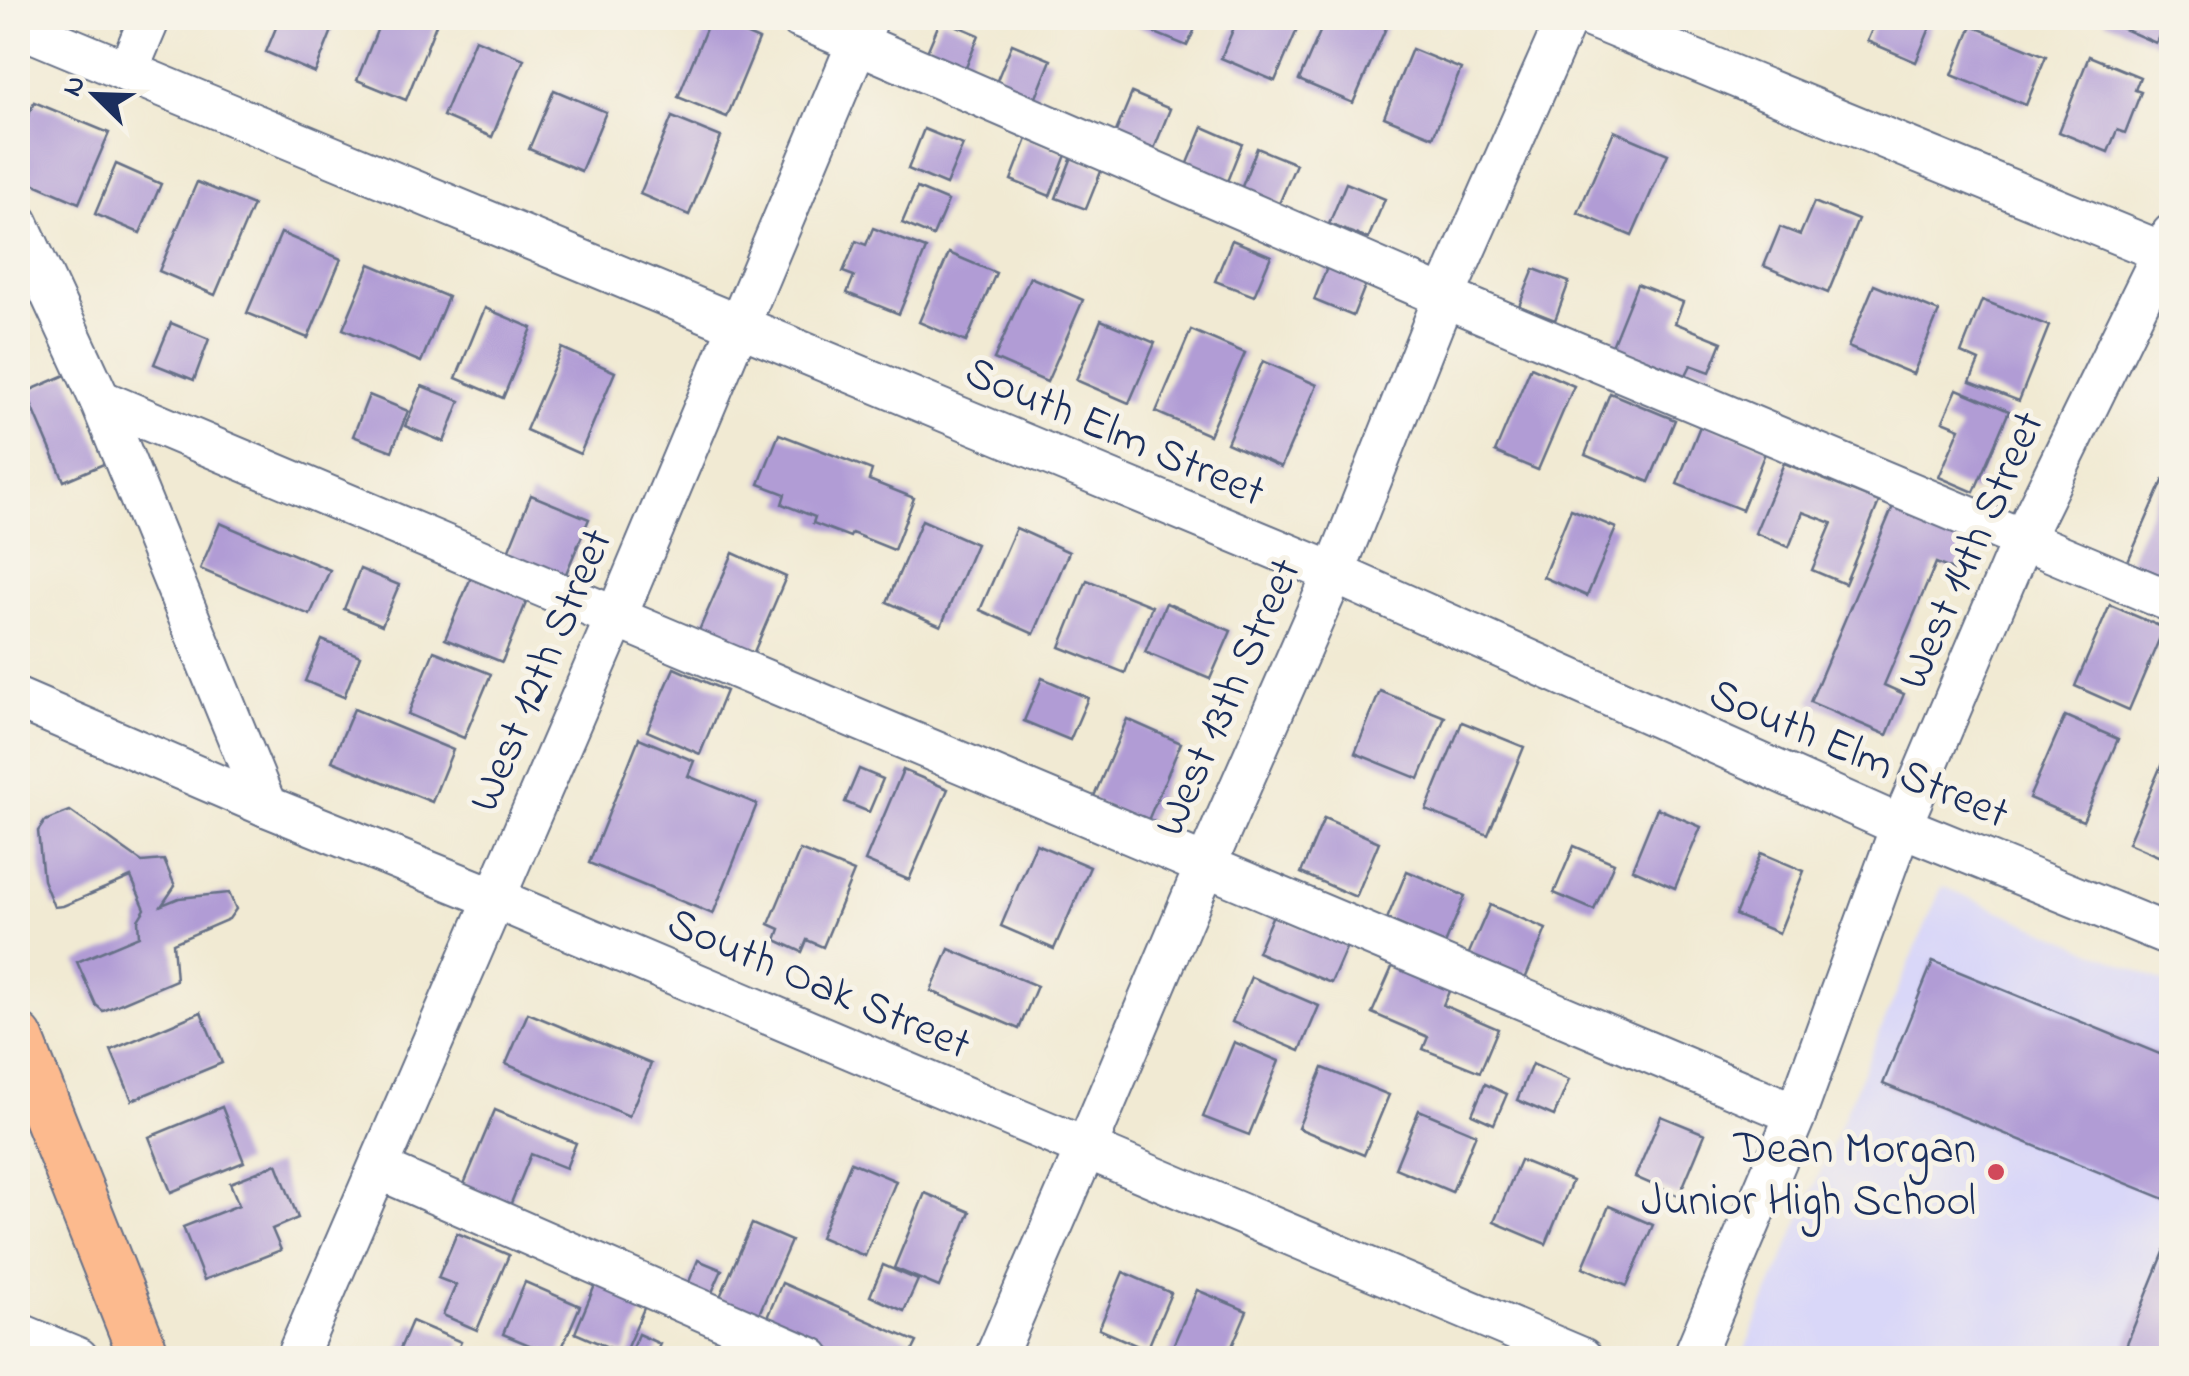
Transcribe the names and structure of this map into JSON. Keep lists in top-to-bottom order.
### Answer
{
  "streets": {
    "street": [
      "South Elm Street",
      "West 14th Street",
      "West 12th Street",
      "West 13th Street",
      "South Oak Street"
    ]
  },
  "crossings": [
    ["South Elm Street", "West 14th Street"],
    ["South Elm Street", "West 12th Street"],
    ["South Elm Street", "West 13th Street"],
    ["West 12th Street", "South Oak Street"],
    ["West 13th Street", "South Oak Street"]
  ],
  "places": ["Dean Morgan Junior High School"],
  "north": "top left"
}
